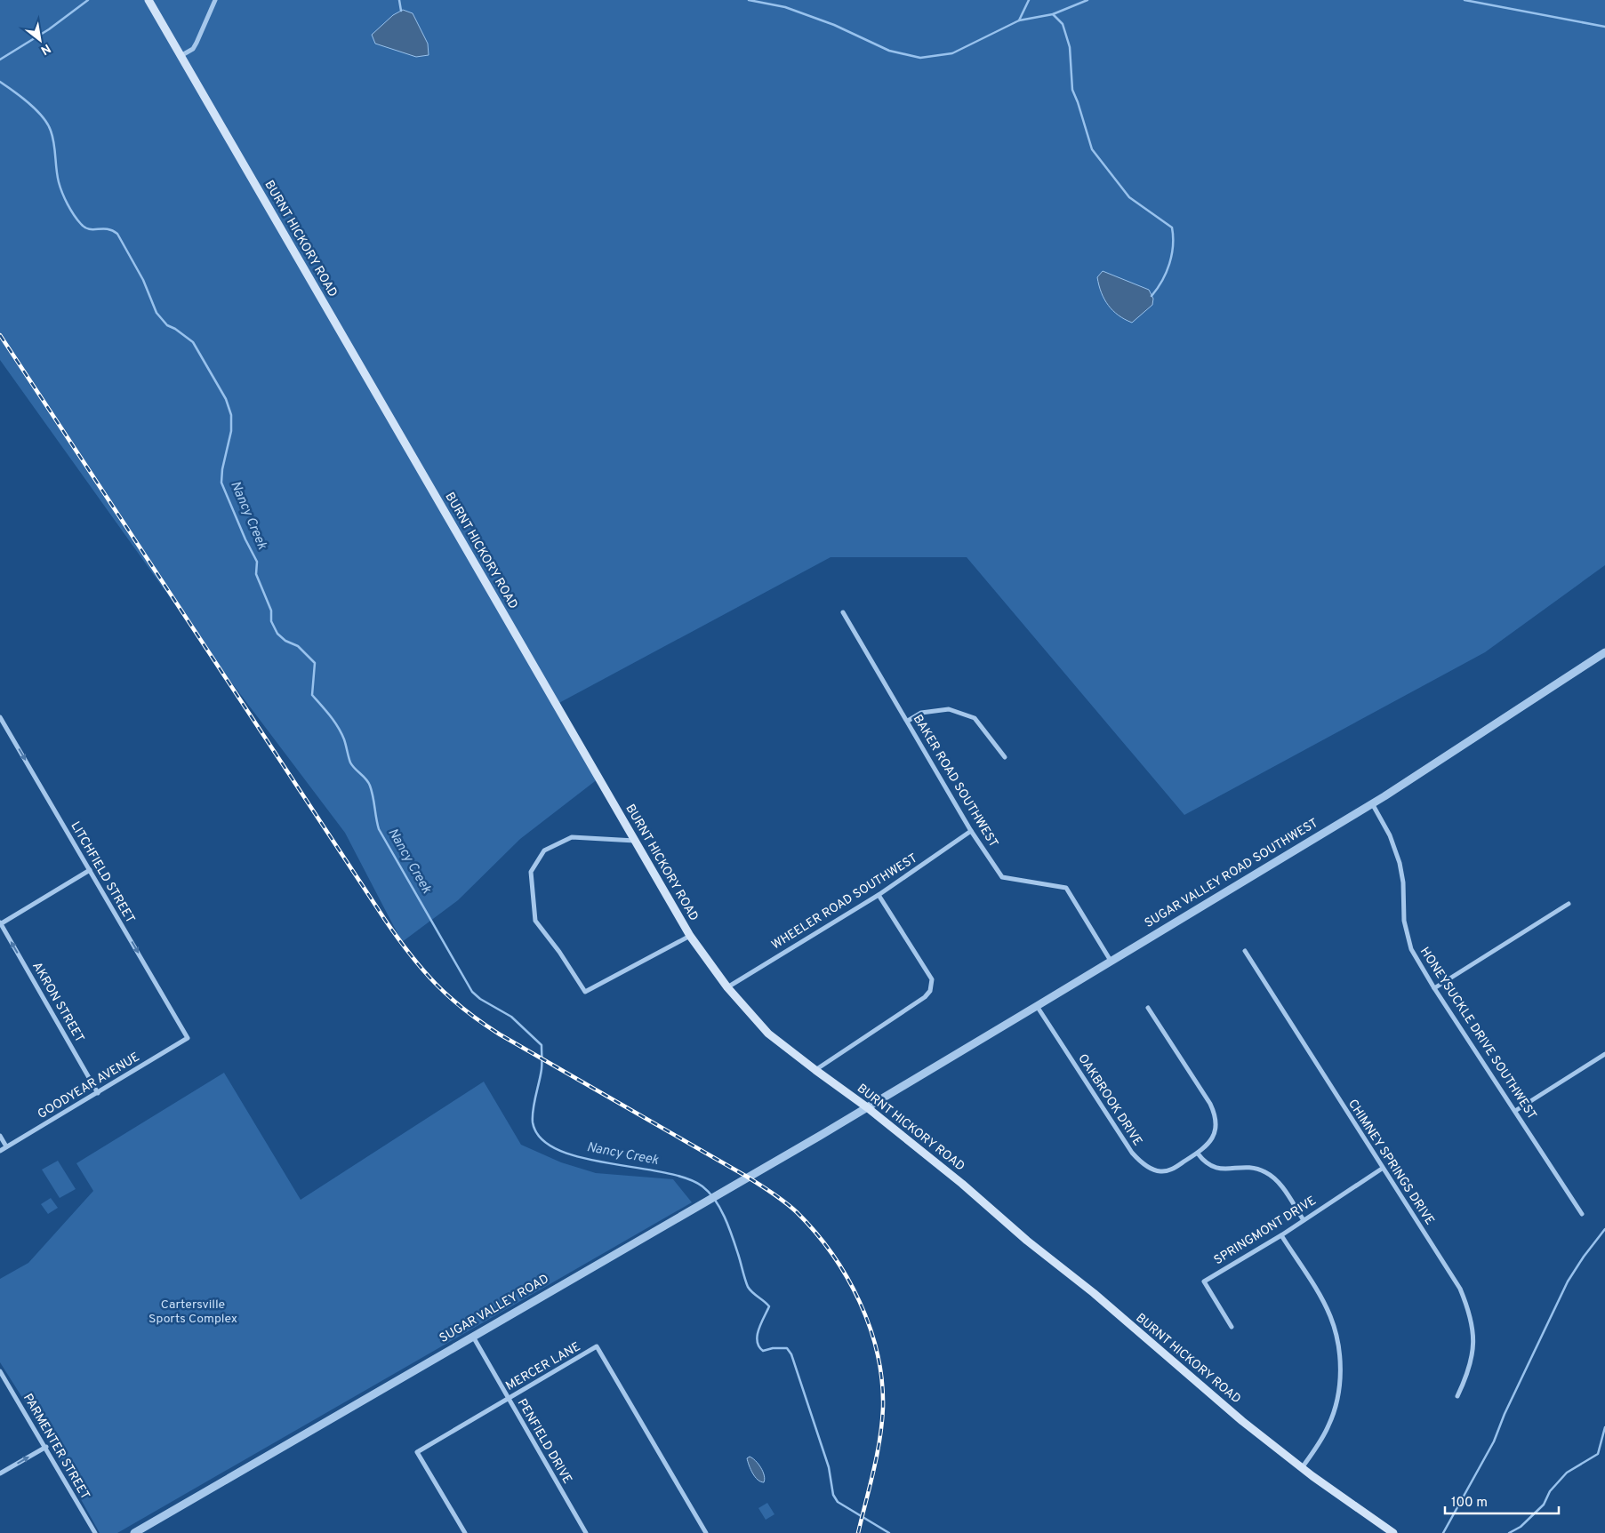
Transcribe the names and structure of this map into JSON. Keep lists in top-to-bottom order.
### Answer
{
  "streets": {
    "main road": ["BURNT HICKORY ROAD"],
    "street": [
      "BAKER ROAD SOUTHWEST",
      "LITCHFIELD STREET",
      "SUGAR VALLEY ROAD SOUTHWEST",
      "WHEELER ROAD SOUTHWEST",
      "AKRON STREET",
      "HONEYSUCKLE DRIVE SOUTHWEST",
      "GOODYEAR AVENUE",
      "OAKBROOK DRIVE",
      "CHIMNEY SPRINGS DRIVE",
      "SPRINGMONT DRIVE",
      "SUGAR VALLEY ROAD",
      "MERCER LANE",
      "PENFIELD DRIVE",
      "PARMENTER STREET"
    ]
  },
  "crossings": [
    ["BURNT HICKORY ROAD", "SUGAR VALLEY ROAD SOUTHWEST"],
    ["BURNT HICKORY ROAD", "WHEELER ROAD SOUTHWEST"],
    ["BURNT HICKORY ROAD", "SUGAR VALLEY ROAD"],
    ["BAKER ROAD SOUTHWEST", "SUGAR VALLEY ROAD SOUTHWEST"],
    ["BAKER ROAD SOUTHWEST", "WHEELER ROAD SOUTHWEST"],
    ["LITCHFIELD STREET", "GOODYEAR AVENUE"],
    ["SUGAR VALLEY ROAD SOUTHWEST", "HONEYSUCKLE DRIVE SOUTHWEST"],
    ["SUGAR VALLEY ROAD SOUTHWEST", "OAKBROOK DRIVE"],
    ["SUGAR VALLEY ROAD SOUTHWEST", "SUGAR VALLEY ROAD"],
    ["AKRON STREET", "GOODYEAR AVENUE"],
    ["CHIMNEY SPRINGS DRIVE", "SPRINGMONT DRIVE"],
    ["SUGAR VALLEY ROAD", "PENFIELD DRIVE"],
    ["MERCER LANE", "PENFIELD DRIVE"]
  ],
  "one_way": ["LITCHFIELD STREET", "AKRON STREET"],
  "water": ["Nancy Creek"],
  "parks": ["Cartersville Sports Complex"],
  "scale_bar": "100 m",
  "north": "bottom right"
}
